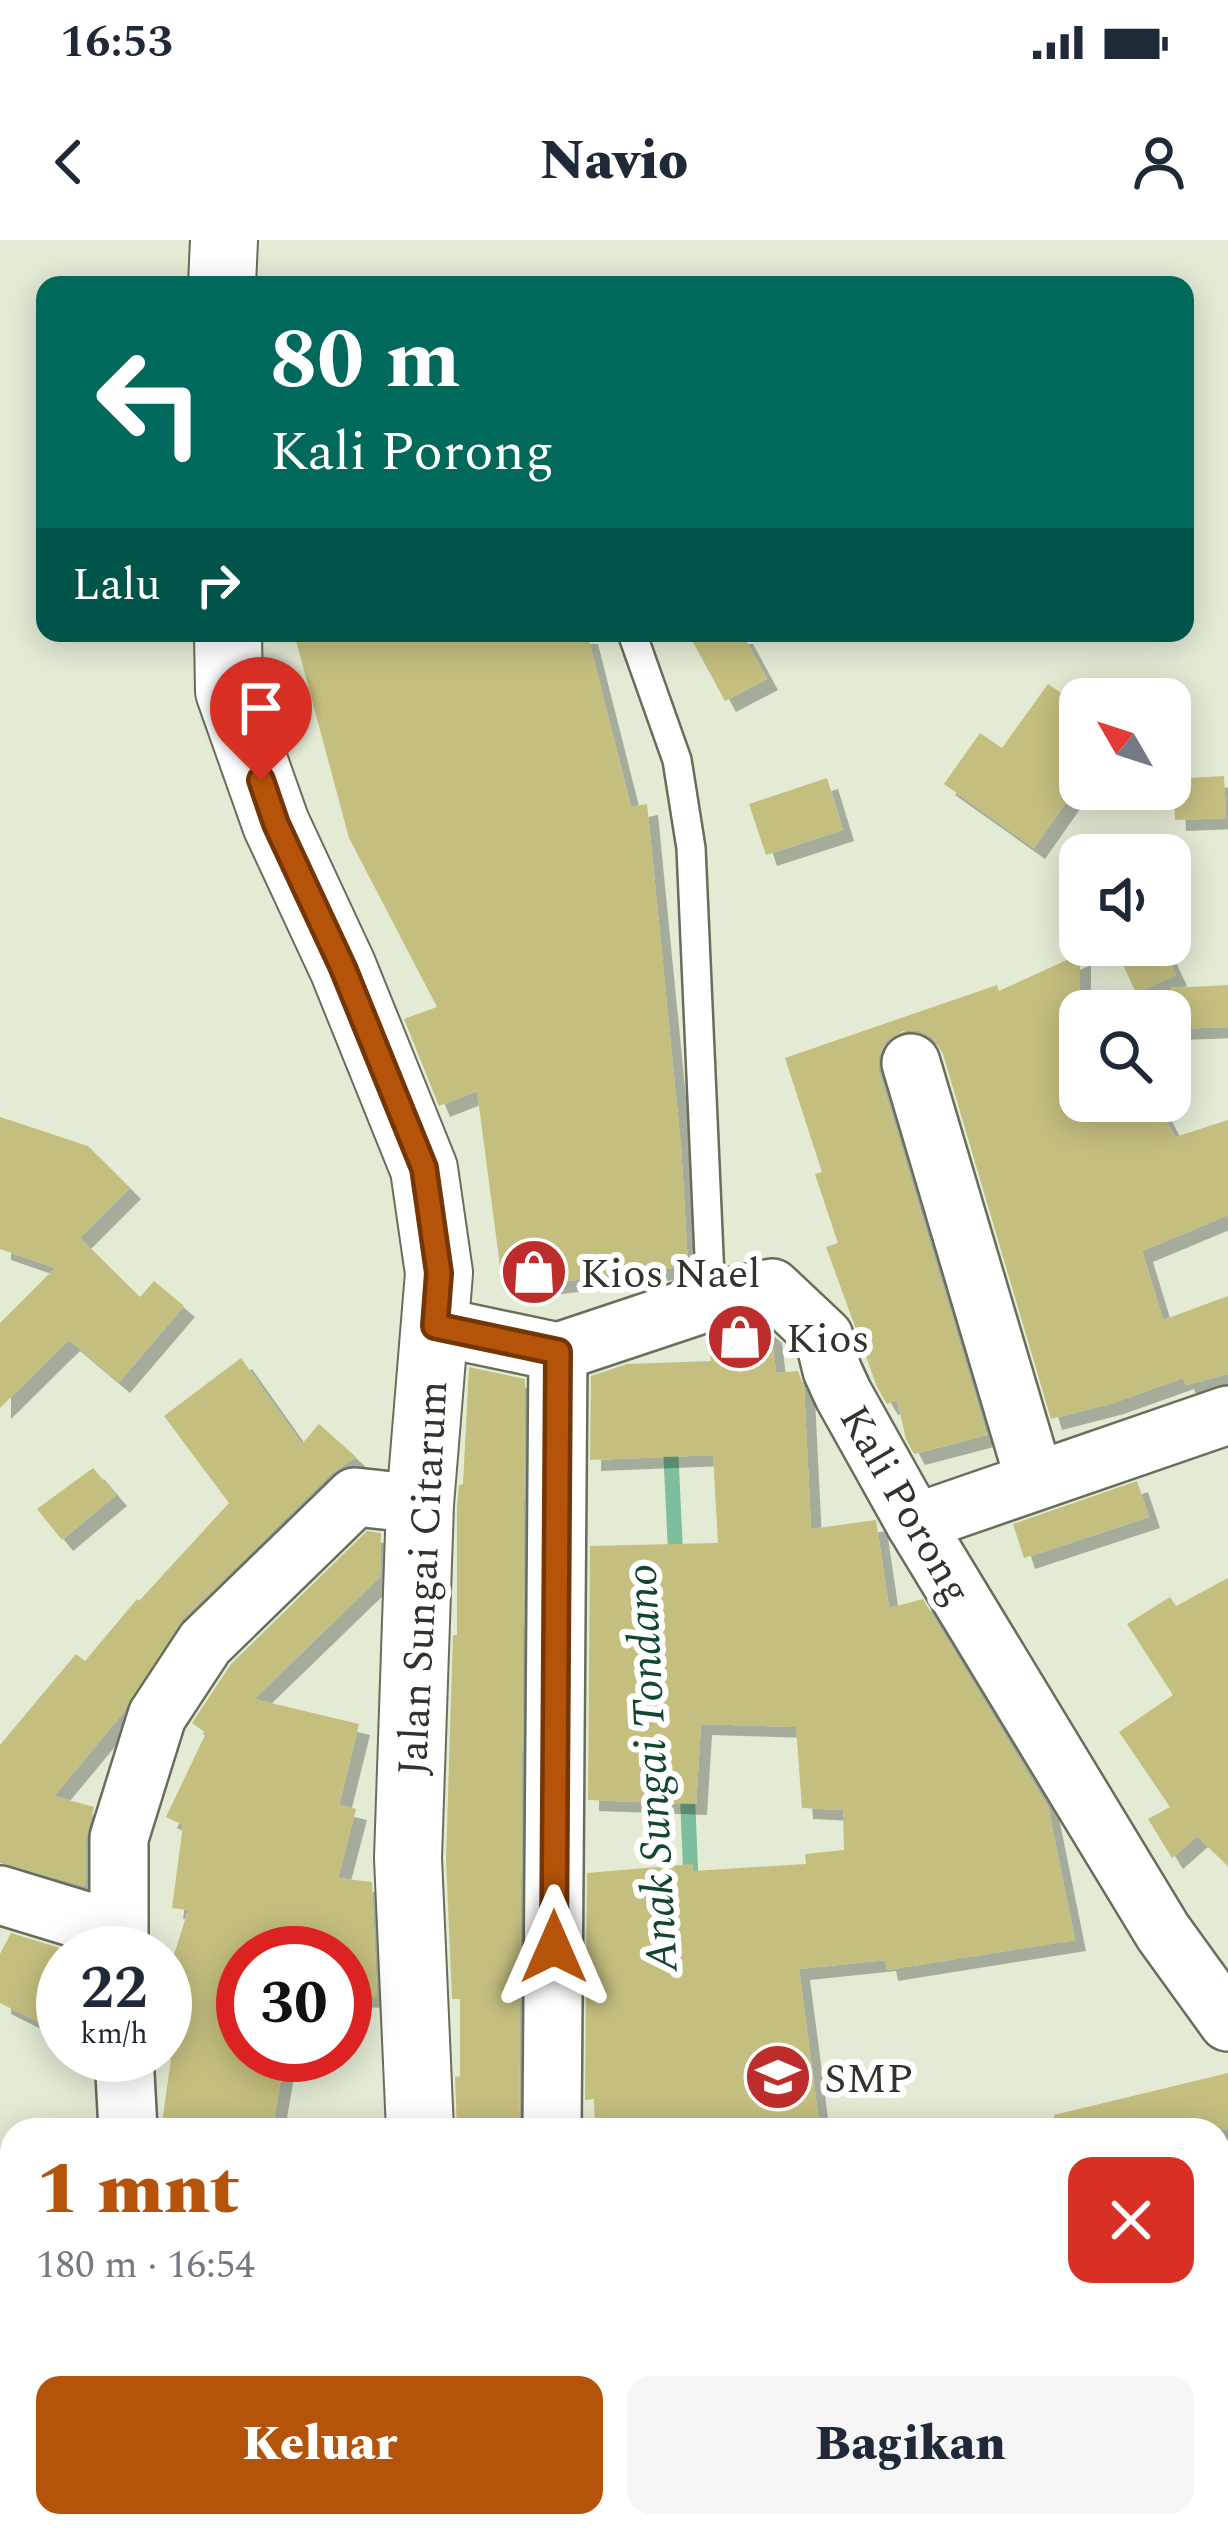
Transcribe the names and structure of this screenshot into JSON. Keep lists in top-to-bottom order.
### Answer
{
  "streets": {
    "street": ["Kali Porong", "Jalan Sungai Citarum"]
  },
  "water": ["Anak Sungai Tondano"],
  "places": {
    "shop": ["Kios Nael", "Kios"],
    "school or university": ["SMP"]
  },
  "north": "top left",
  "page": {
    "status": "16:53",
    "header": "Navio",
    "turn": ["80 m", "Kali Porong"],
    "then": "Lalu",
    "speed": "22 km/h",
    "limit": "30",
    "heading": ["1 mnt", "180 m · 16:54"],
    "buttons": ["Keluar", "Bagikan"]
  }
}
